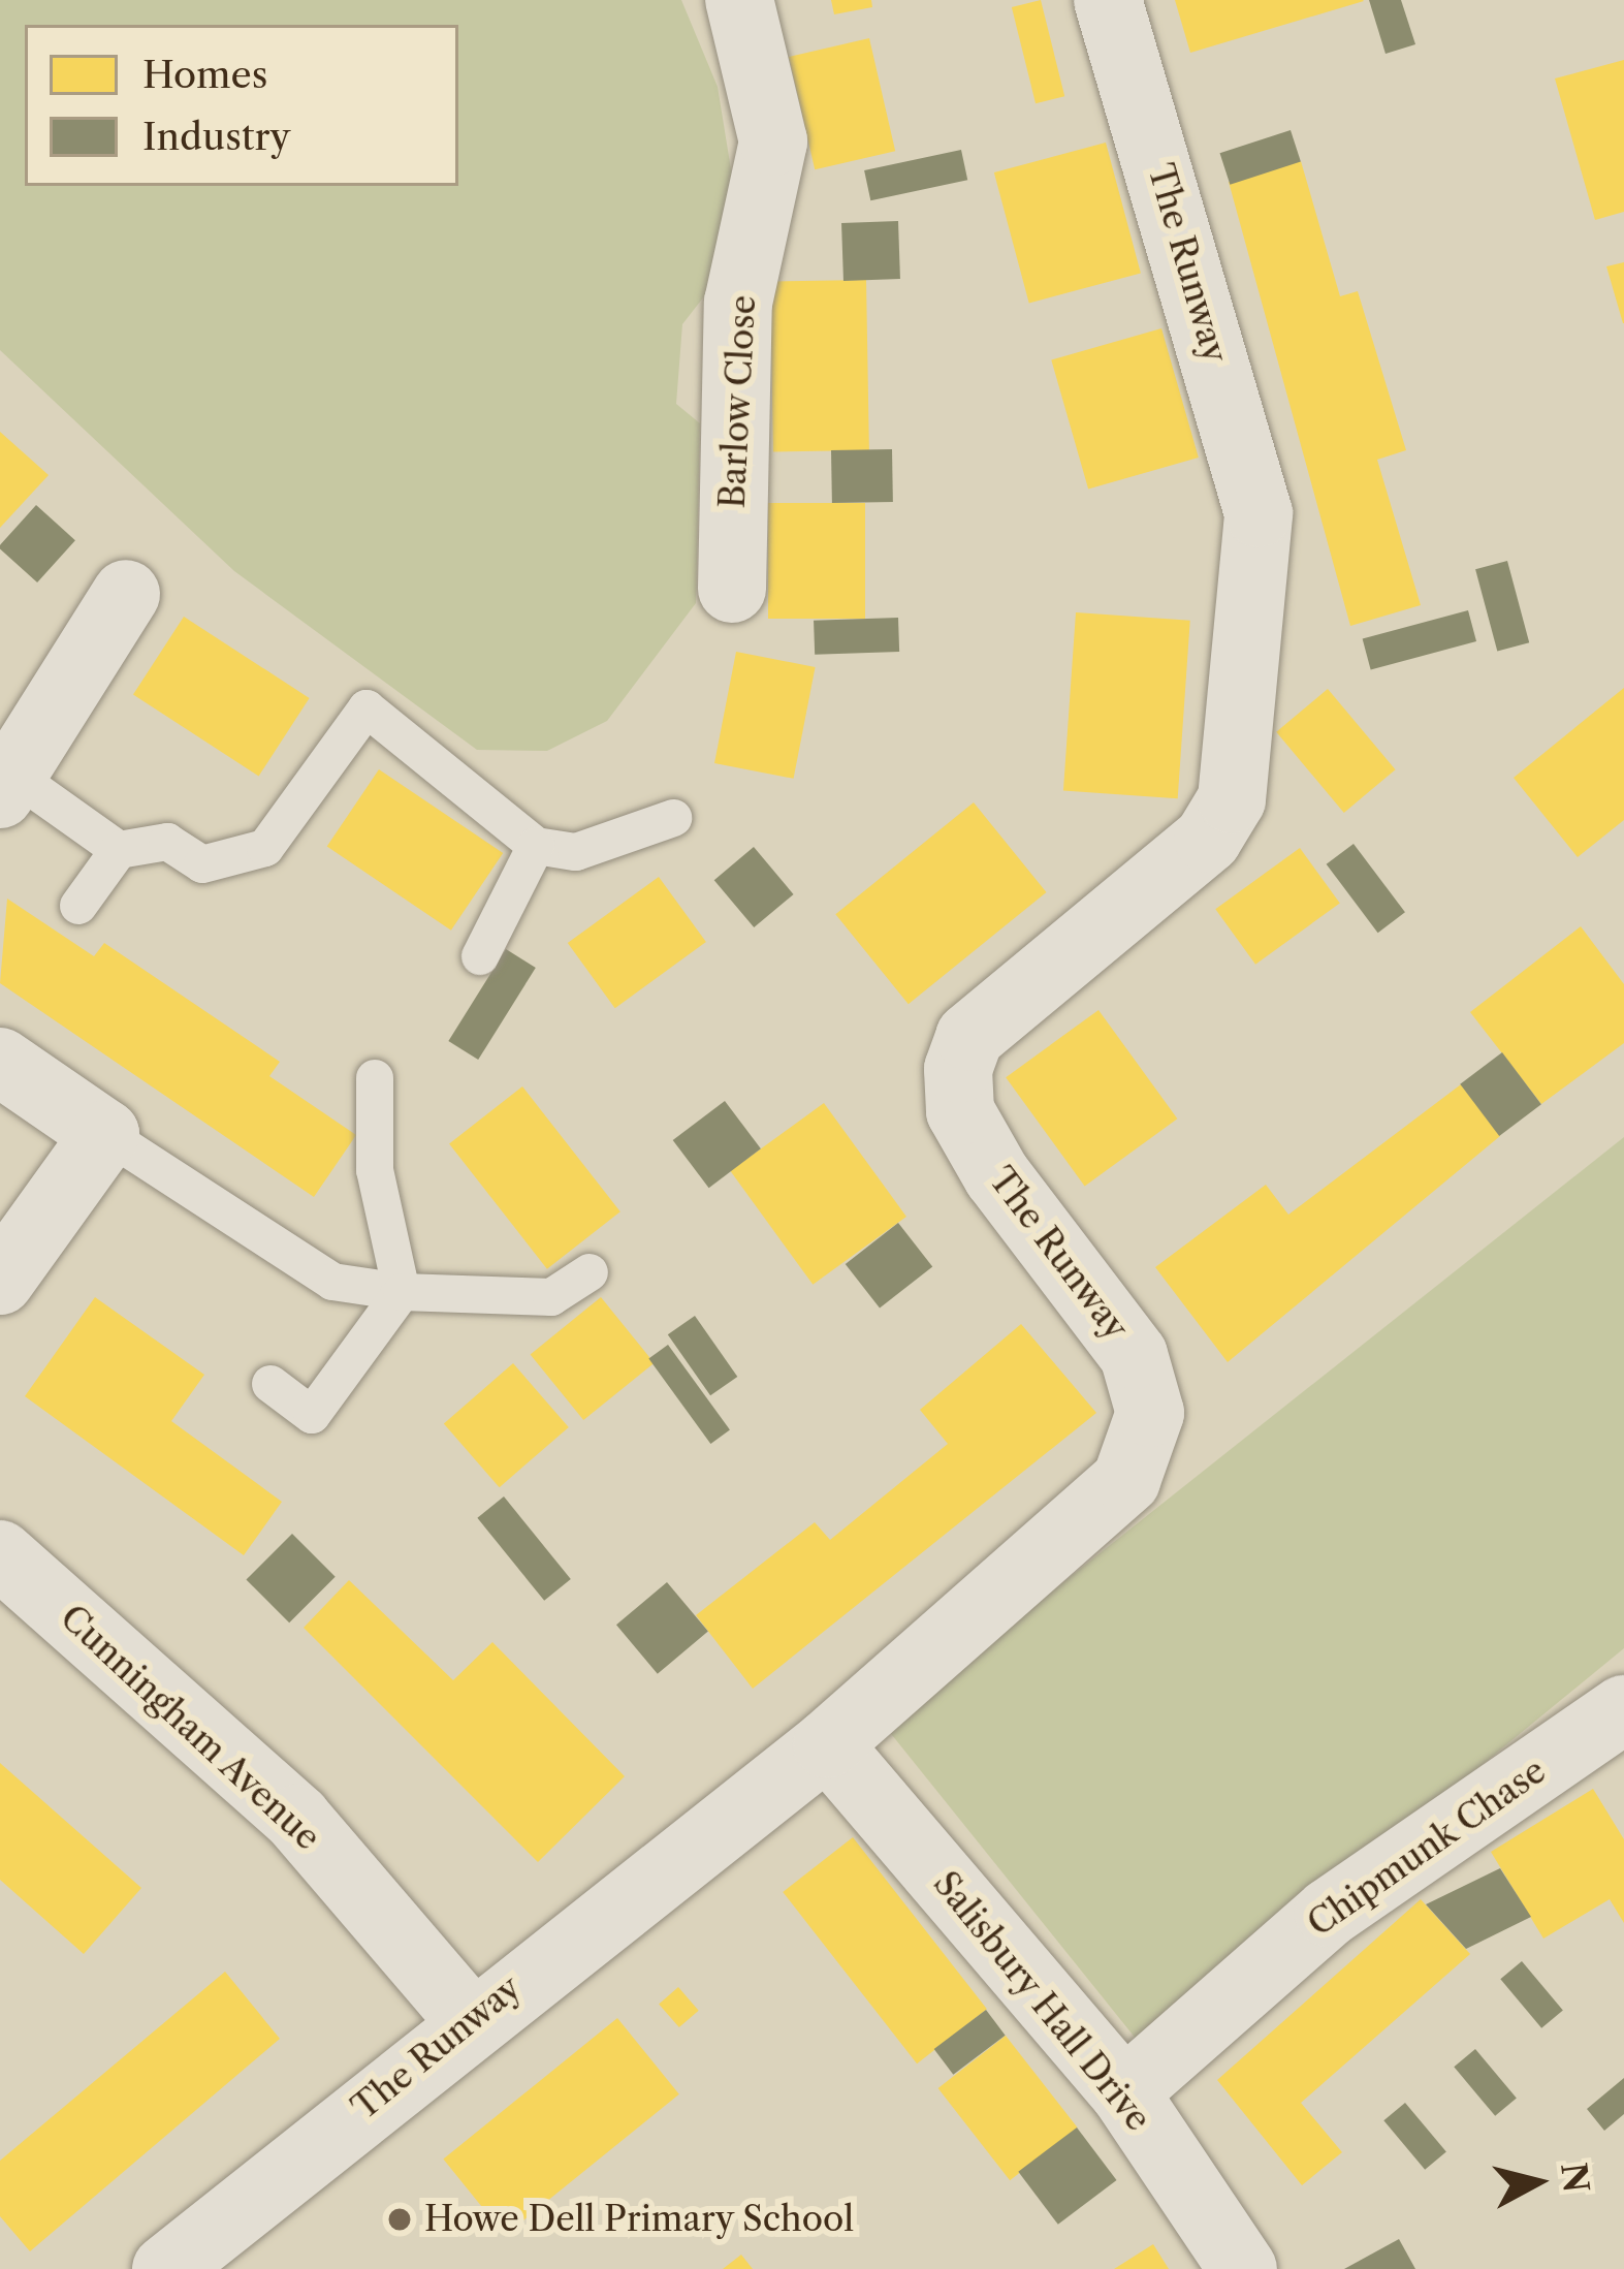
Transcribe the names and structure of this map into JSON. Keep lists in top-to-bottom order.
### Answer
{
  "streets": {
    "street": [
      "The Runway",
      "Barlow Close",
      "Cunningham Avenue",
      "Chipmunk Chase",
      "Salisbury Hall Drive"
    ]
  },
  "crossings": [
    ["The Runway", "Cunningham Avenue"],
    ["The Runway", "Salisbury Hall Drive"],
    ["Chipmunk Chase", "Salisbury Hall Drive"]
  ],
  "places": ["Howe Dell Primary School"],
  "legend": ["Homes", "Industry"],
  "north": "right"
}
